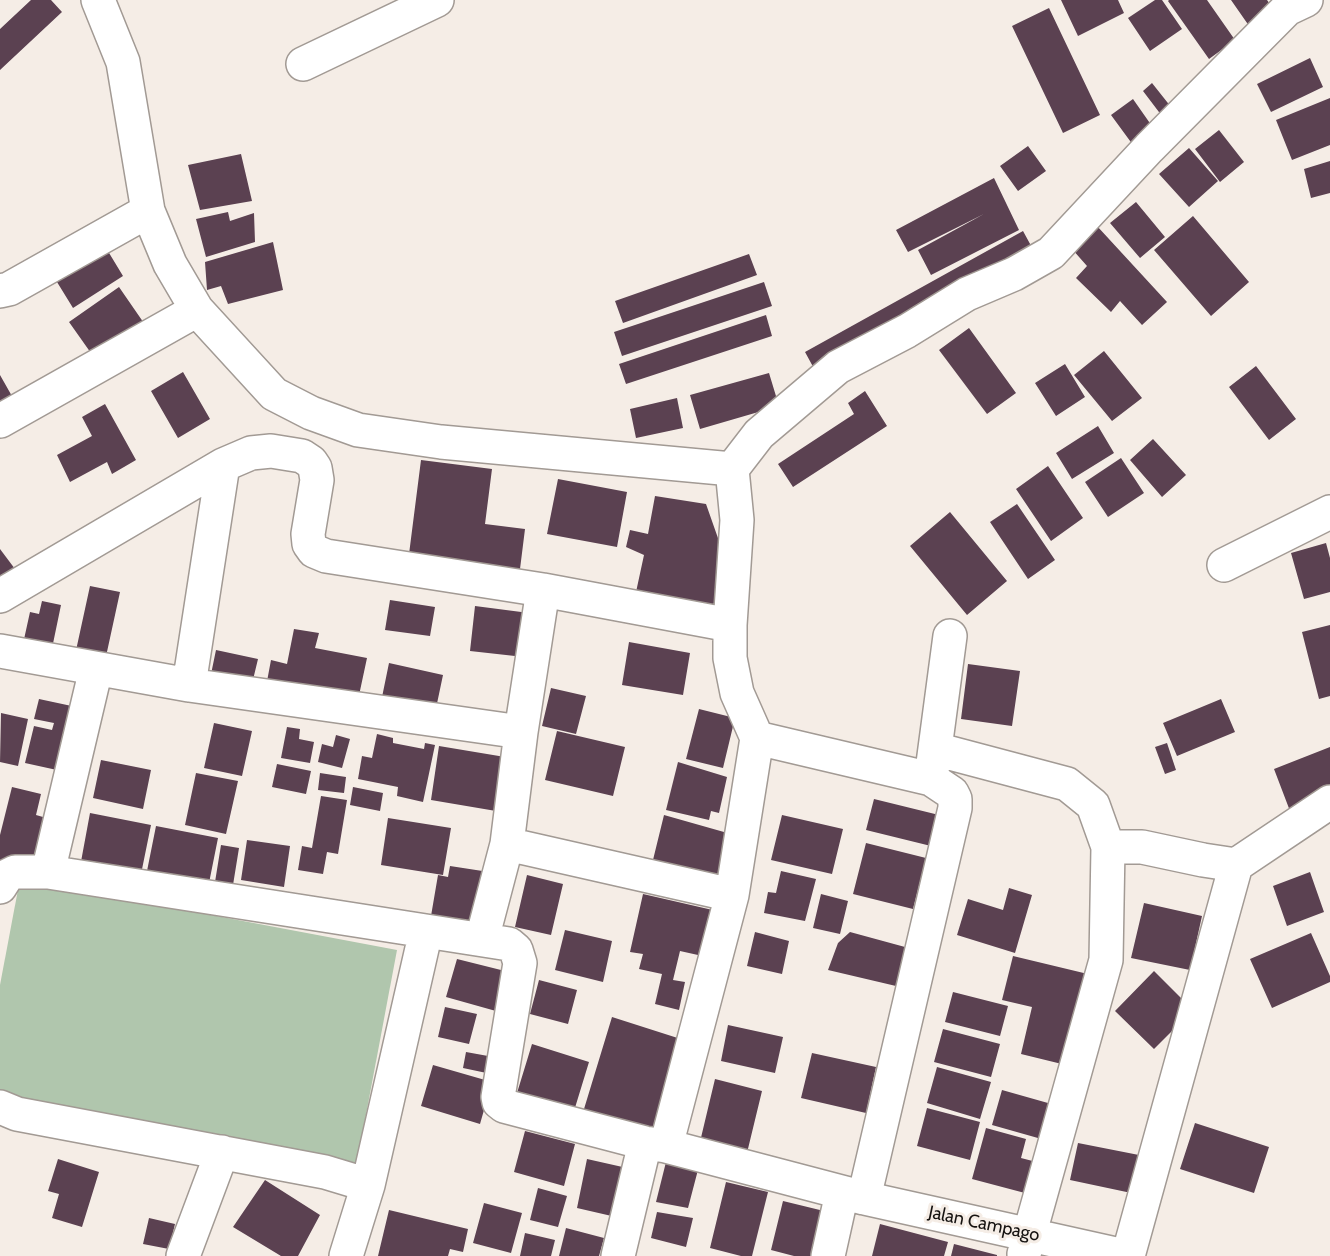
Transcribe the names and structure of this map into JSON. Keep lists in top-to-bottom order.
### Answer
{
  "streets": {
    "street": ["Jalan Campago"]
  }
}
